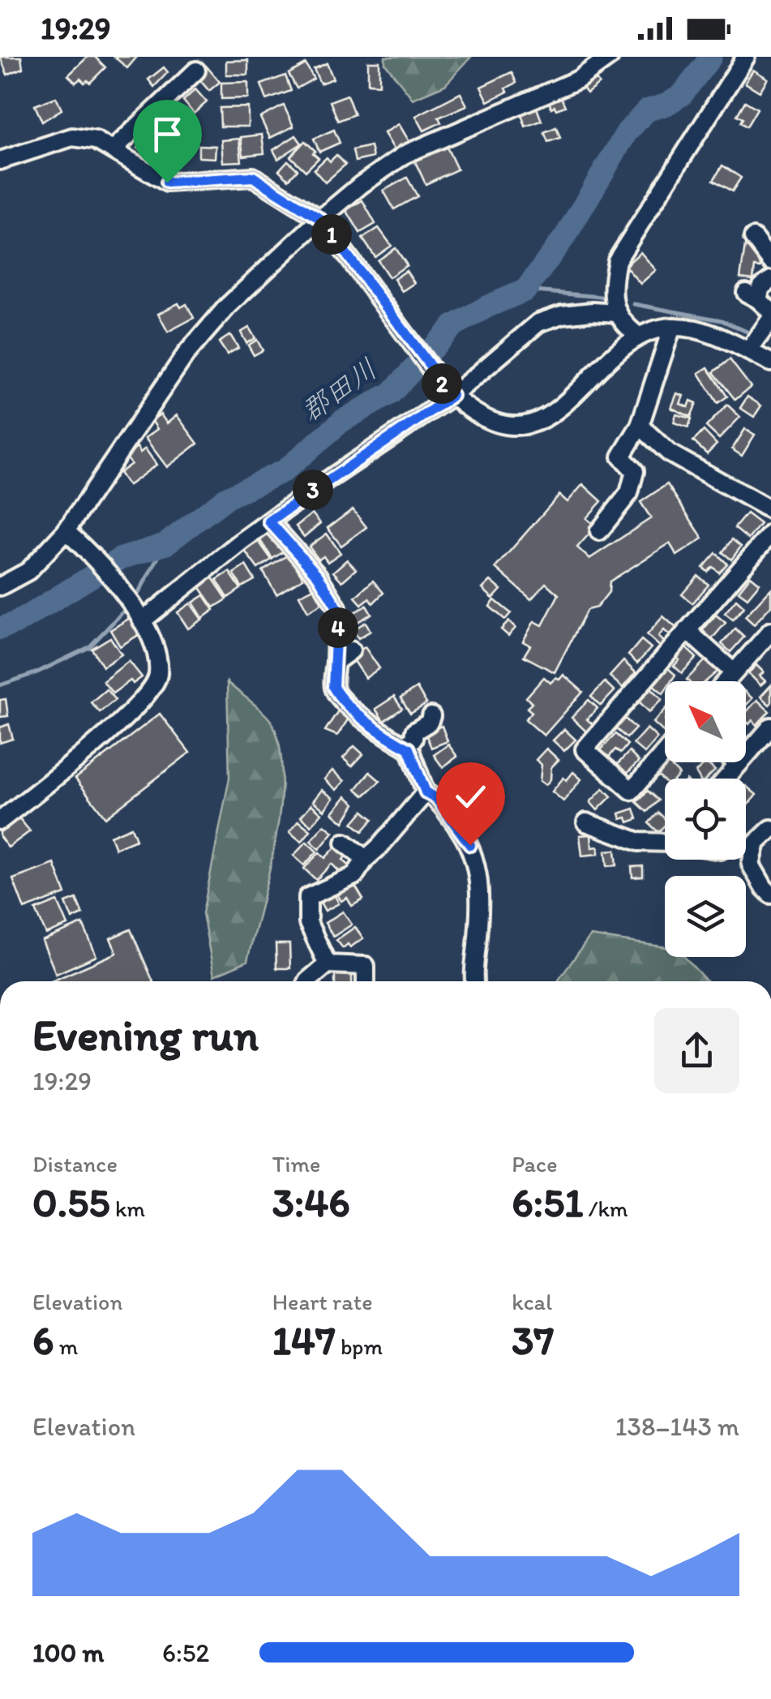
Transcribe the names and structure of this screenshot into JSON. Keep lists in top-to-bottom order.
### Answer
{
  "water": ["郡田川"],
  "north": "top left",
  "page": {
    "status": "19:29",
    "pins": [
      "1",
      "2",
      "3",
      "4"
    ],
    "heading": ["Evening run", "19:29"],
    "stats": [
      ["Distance", "0.55 km"],
      ["Time", "3:46"],
      ["Pace", "6:51 /km"],
      ["Elevation", "6 m"],
      ["Heart rate", "147 bpm"],
      ["kcal", "37"]
    ],
    "chart": ["Elevation", "138–143 m"],
    "list": [
      {
        "name": "100 m",
        "note": "6:52"
      }
    ]
  }
}
